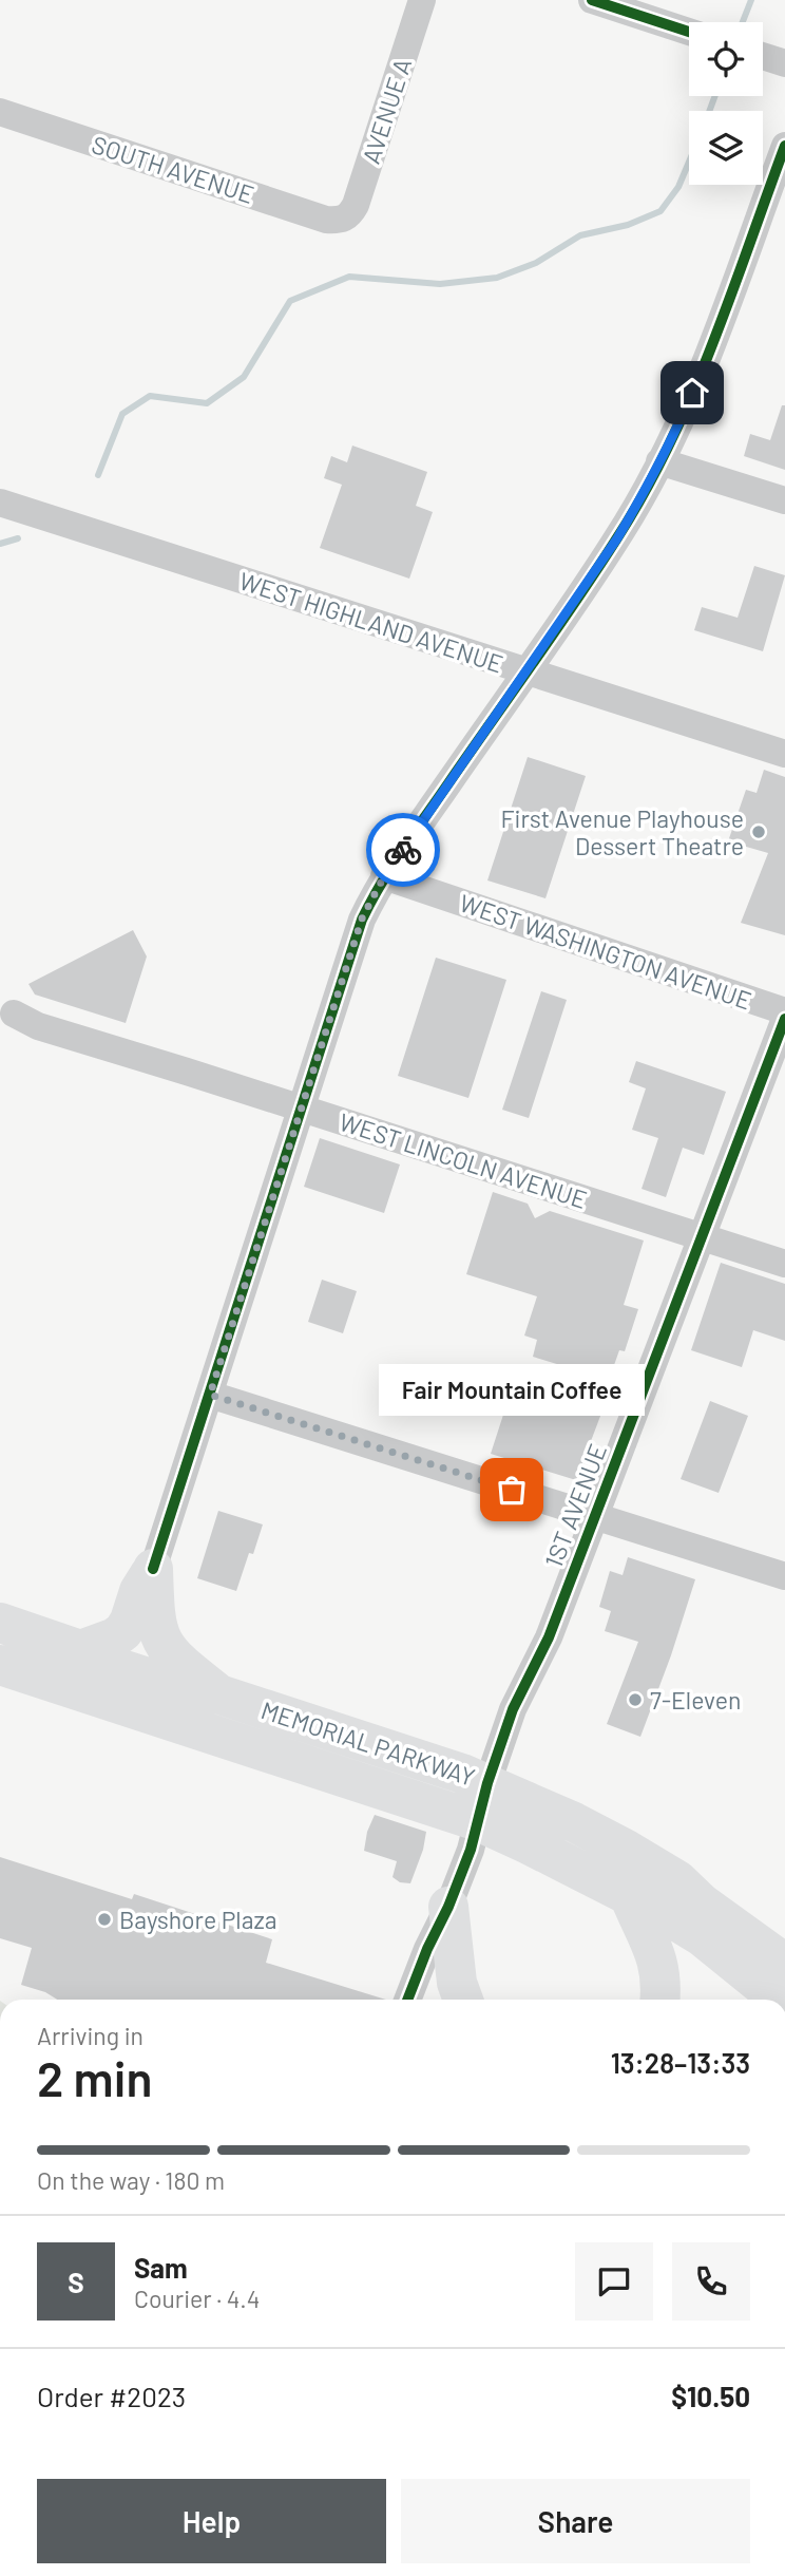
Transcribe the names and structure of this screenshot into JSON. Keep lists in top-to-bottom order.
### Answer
{
  "streets": {
    "highway": ["MEMORIAL PARKWAY"],
    "street": [
      "AVENUE A",
      "SOUTH AVENUE",
      "WEST HIGHLAND AVENUE",
      "WEST WASHINGTON AVENUE",
      "WEST LINCOLN AVENUE",
      "1ST AVENUE"
    ]
  },
  "crossings": [
    ["AVENUE A", "SOUTH AVENUE"],
    ["WEST LINCOLN AVENUE", "1ST AVENUE"],
    ["1ST AVENUE", "MEMORIAL PARKWAY"]
  ],
  "places": [
    "First Avenue Playhouse Dessert Theatre",
    "Fair Mountain Coffee",
    "7-Eleven",
    "Bayshore Plaza"
  ],
  "page": {
    "bubble": "Fair Mountain Coffee",
    "heading": ["2 min", "Arriving in", "13:28–13:33"],
    "panel": [
      "Sam",
      "Courier · 4.4",
      "Order #2023",
      "$10.50"
    ],
    "bar": "On the way · 180 m",
    "round": "S",
    "buttons": ["Help", "Share"]
  }
}
